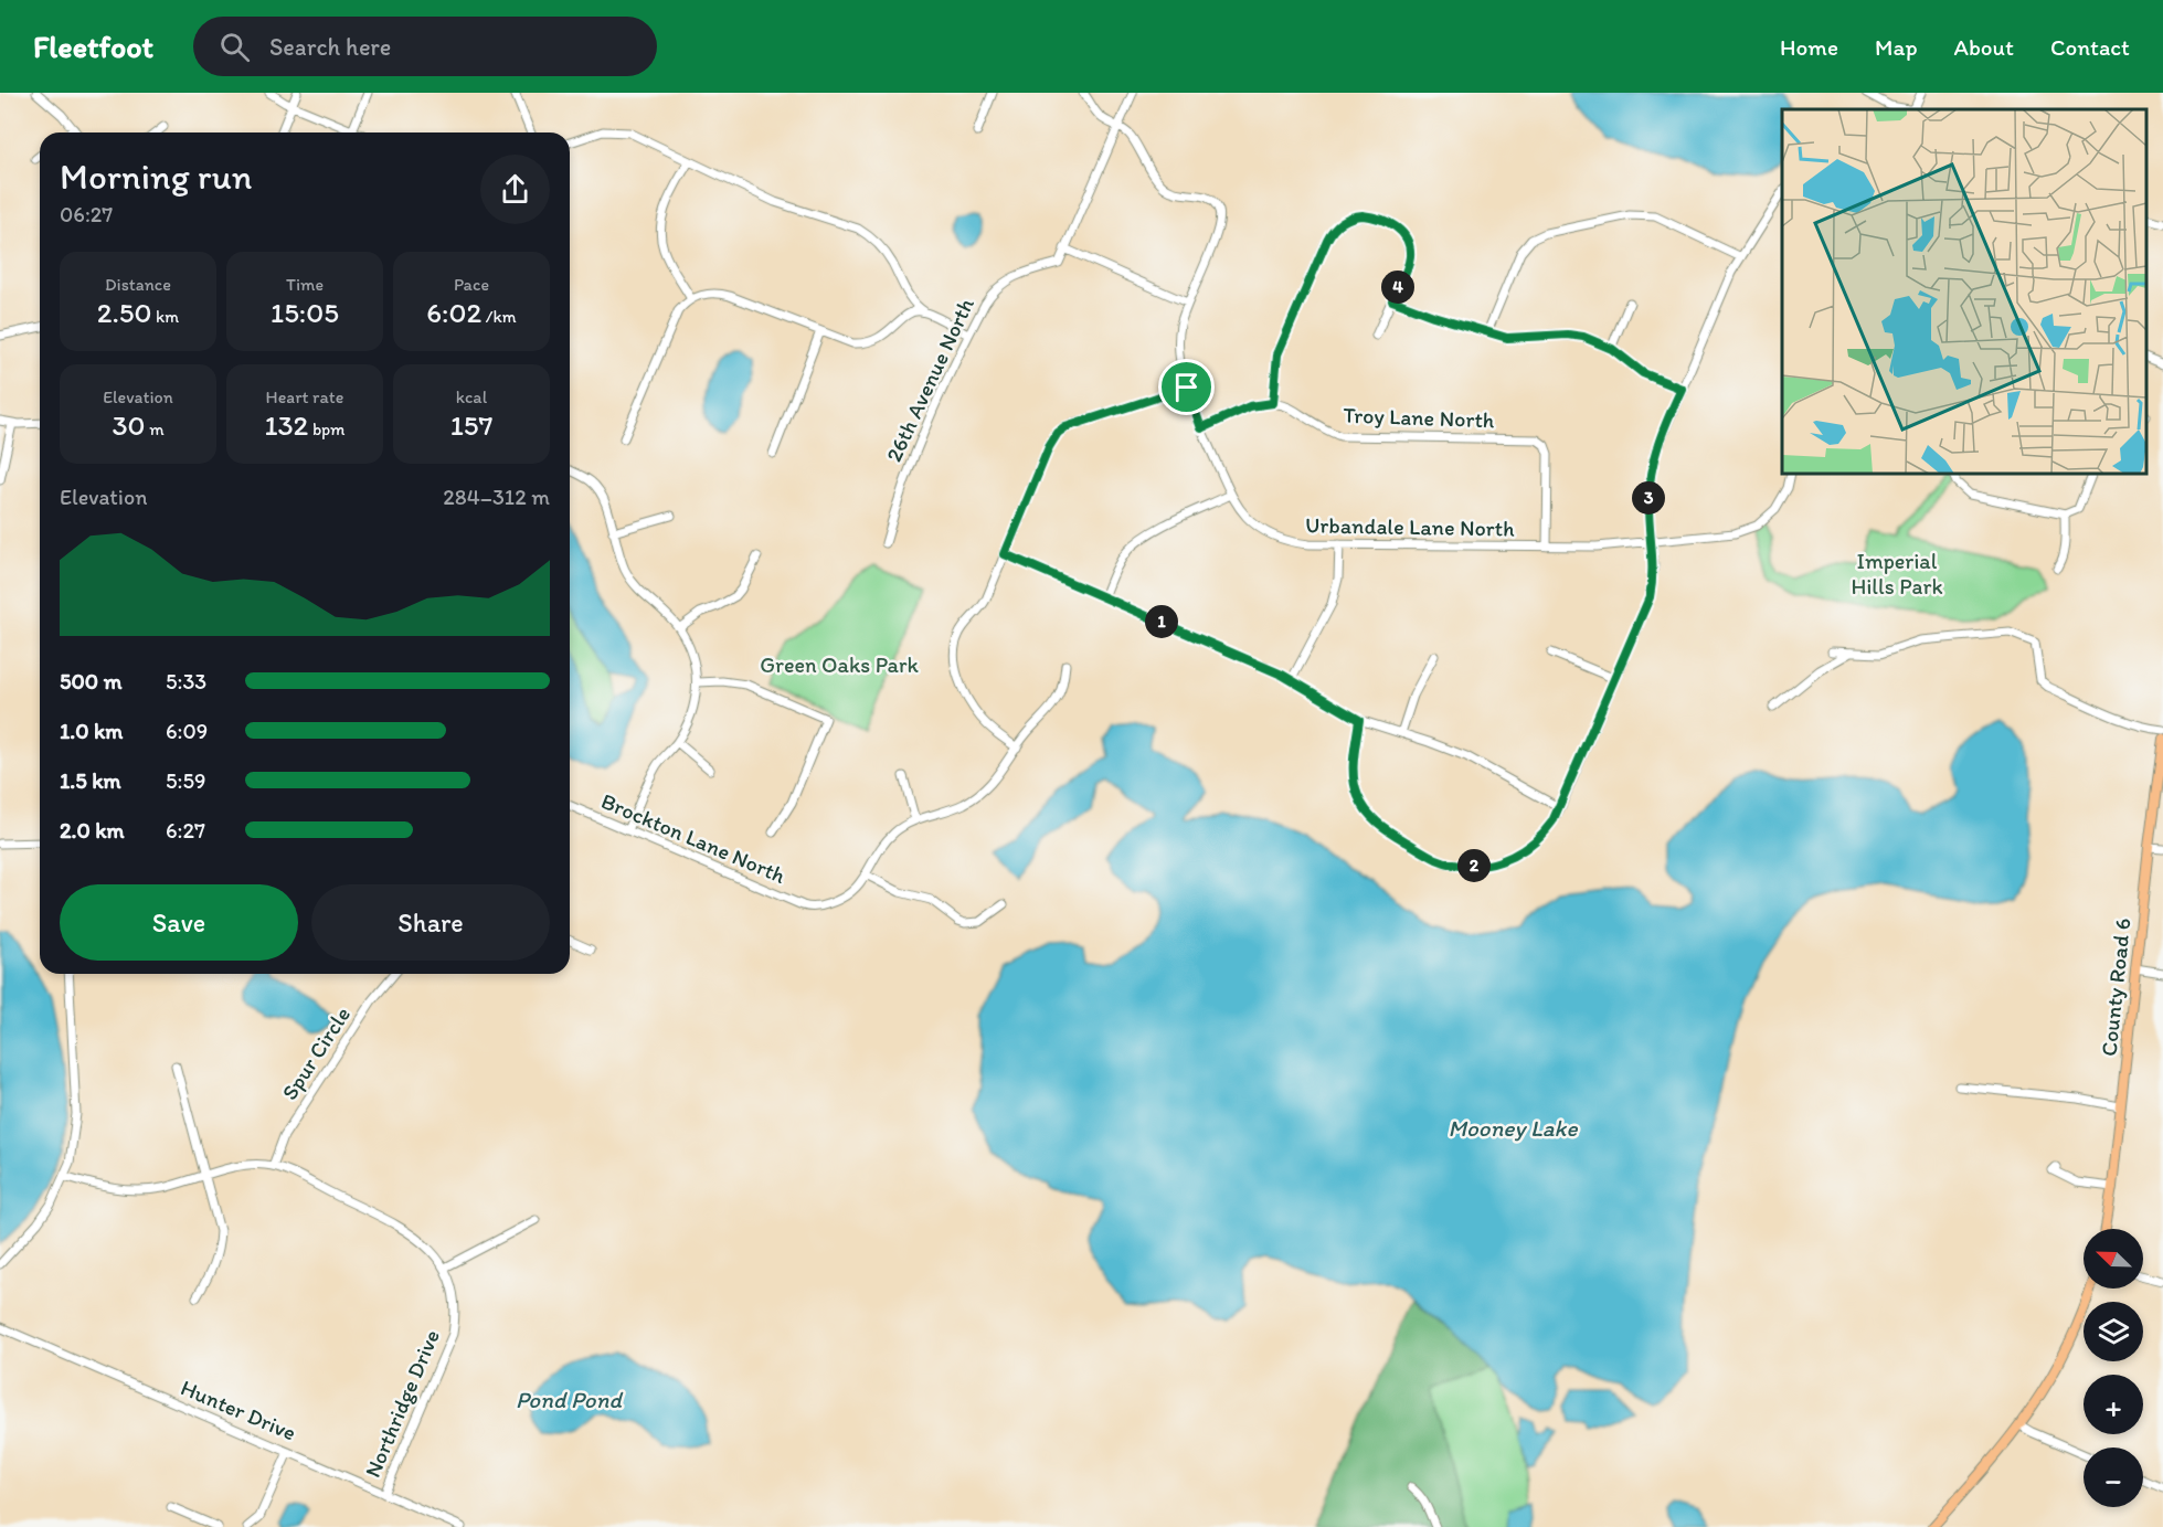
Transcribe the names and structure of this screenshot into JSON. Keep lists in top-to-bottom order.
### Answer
{
  "streets": {
    "main road": ["County Road 6"],
    "street": [
      "26th Avenue North",
      "Troy Lane North",
      "Urbandale Lane North",
      "Brockton Lane North",
      "Spur Circle",
      "Northridge Drive",
      "Hunter Drive"
    ]
  },
  "crossings": [
    ["26th Avenue North", "Urbandale Lane North"],
    ["Troy Lane North", "Urbandale Lane North"],
    ["Spur Circle", "Northridge Drive"],
    ["Northridge Drive", "Hunter Drive"]
  ],
  "water": ["Mooney Lake", "Pond Pond"],
  "parks": ["Imperial Hills Park", "Green Oaks Park"],
  "north": "top left",
  "page": {
    "header": "Fleetfoot",
    "search": "Search here",
    "nav": [
      "Home",
      "Map",
      "About",
      "Contact"
    ],
    "heading": ["Morning run", "06:27"],
    "stats": [
      ["Distance", "2.50 km"],
      ["Time", "15:05"],
      ["Pace", "6:02 /km"],
      ["Elevation", "30 m"],
      ["Heart rate", "132 bpm"],
      ["kcal", "157"]
    ],
    "pins": [
      "4",
      "3",
      "1",
      "2"
    ],
    "chart": ["Elevation", "284–312 m"],
    "list": [
      {
        "name": "500 m",
        "note": "5:33"
      },
      {
        "name": "1.0 km",
        "note": "6:09"
      },
      {
        "name": "1.5 km",
        "note": "5:59"
      },
      {
        "name": "2.0 km",
        "note": "6:27"
      }
    ],
    "buttons": ["Save", "Share"],
    "map_buttons": ["+", "−"]
  }
}
